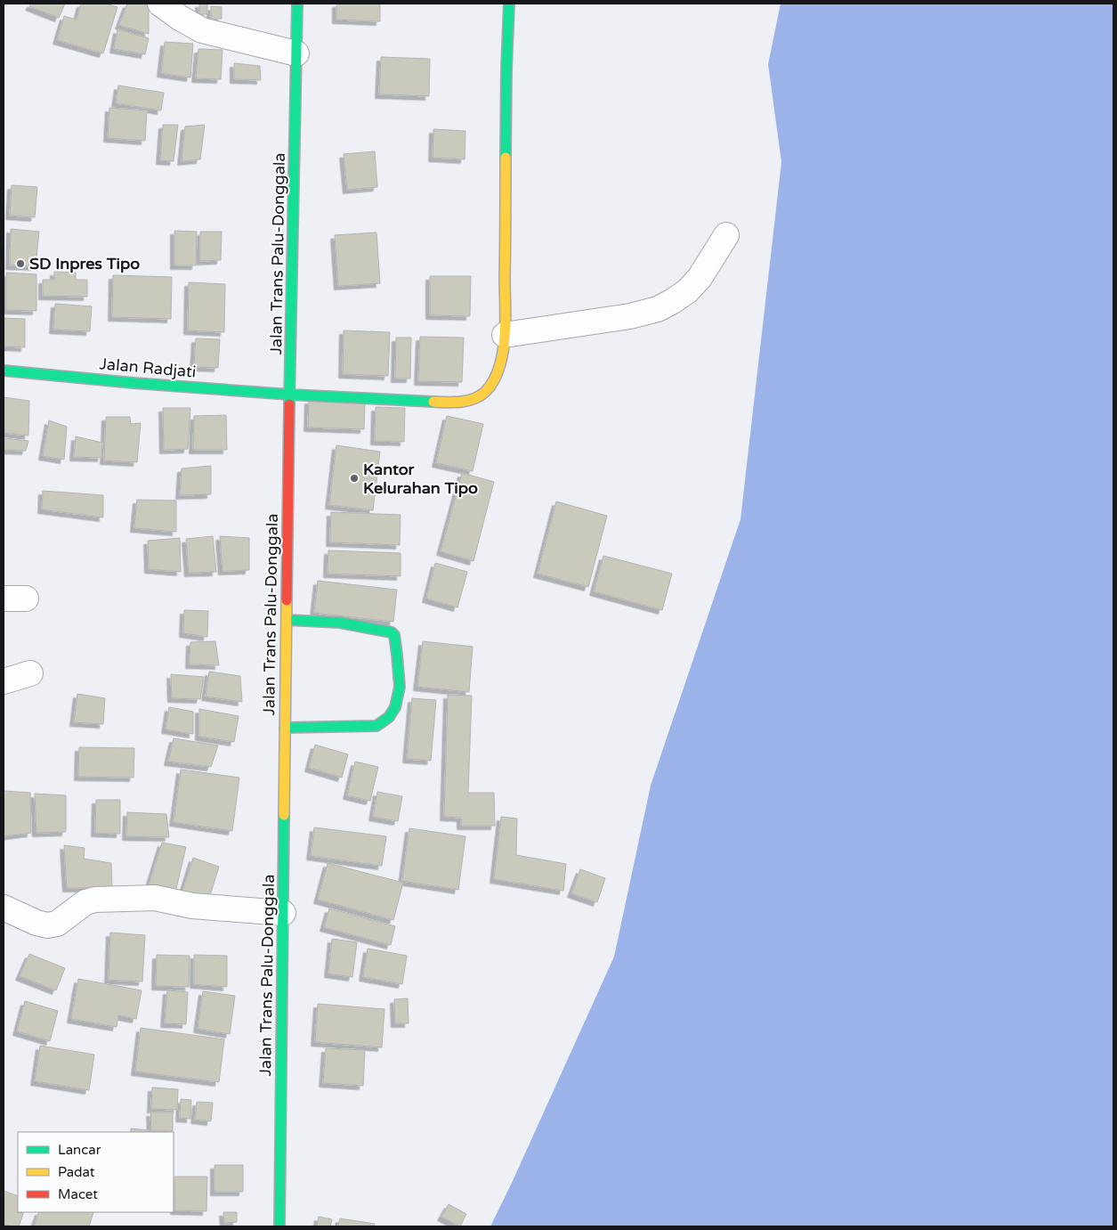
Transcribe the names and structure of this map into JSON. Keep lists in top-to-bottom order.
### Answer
{
  "streets": {
    "main road": ["Jalan Trans Palu-Donggala", "Jalan Radjati"]
  },
  "crossings": [
    ["Jalan Trans Palu-Donggala", "Jalan Radjati"]
  ],
  "places": ["SD Inpres Tipo", "Kantor Kelurahan Tipo"],
  "legend": ["Lancar", "Padat", "Macet"]
}
